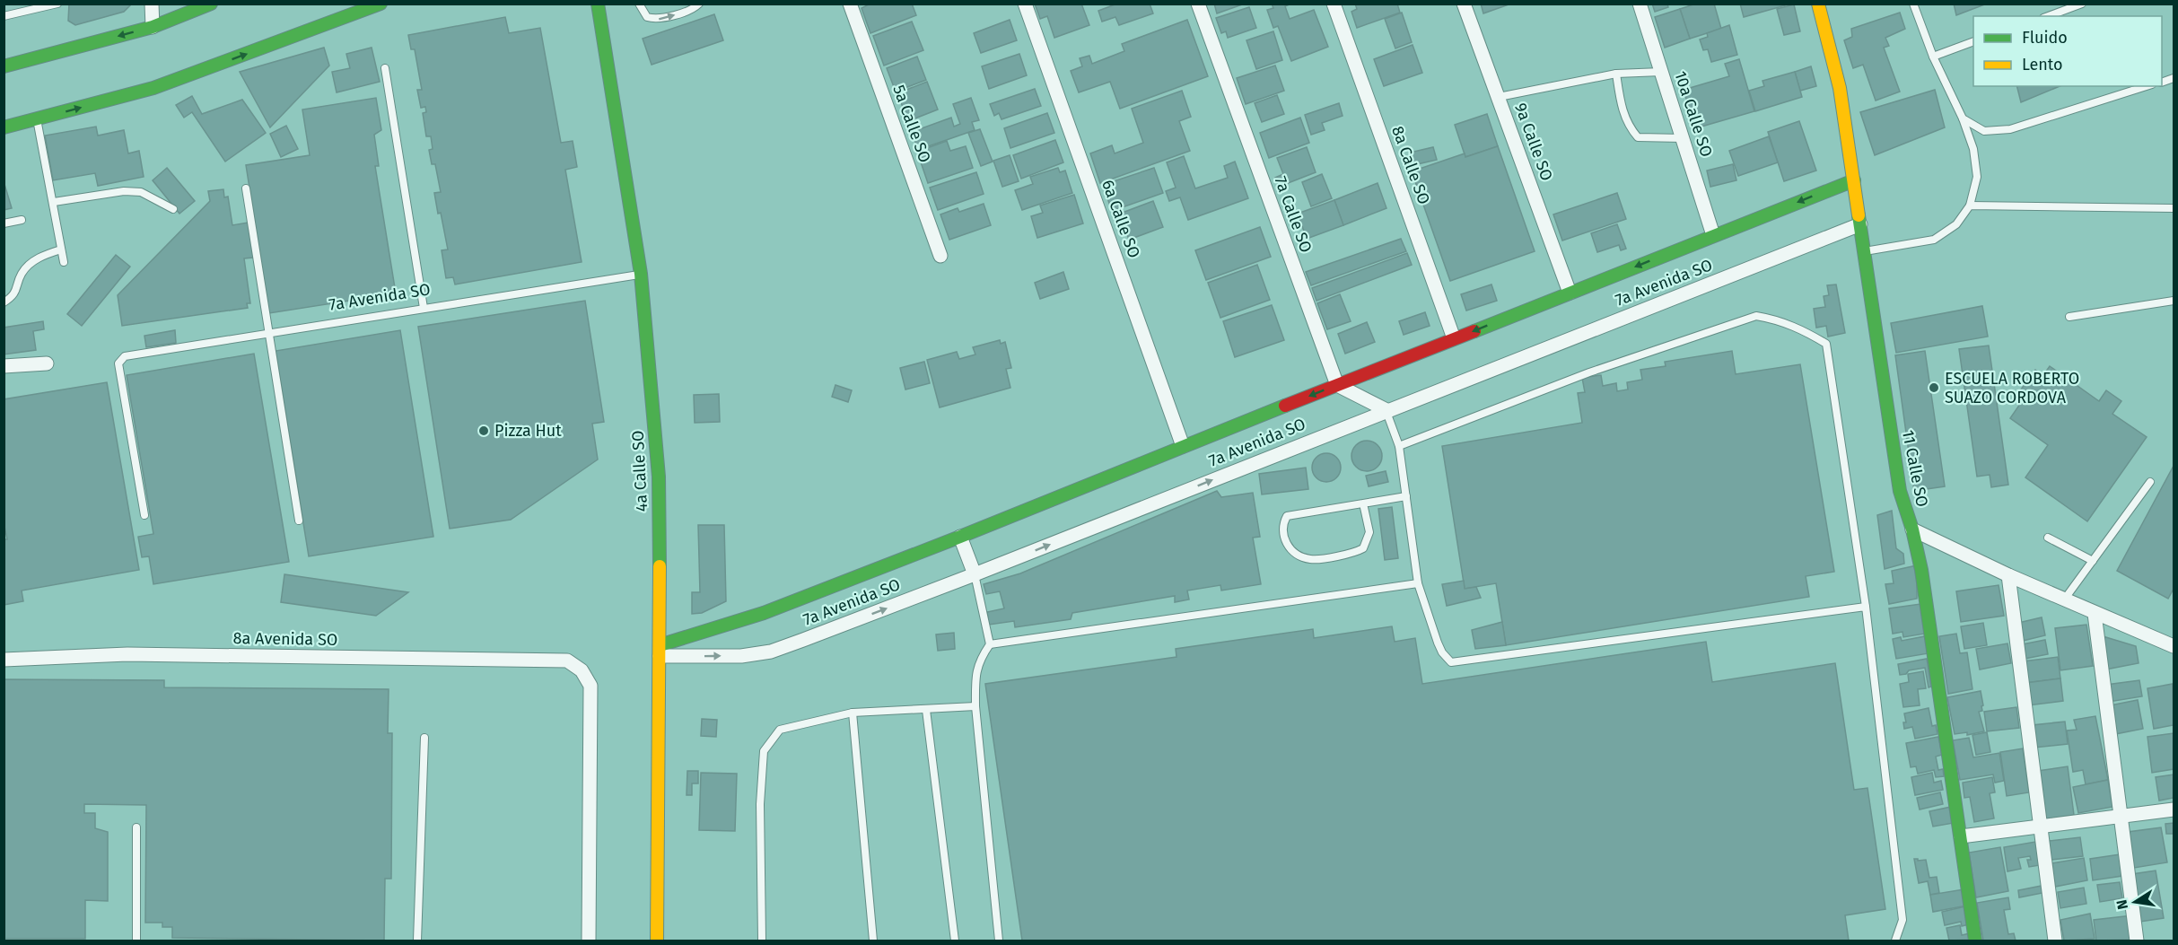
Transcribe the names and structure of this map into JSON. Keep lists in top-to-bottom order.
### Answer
{
  "streets": {
    "main road": ["7a Avenida SO", "11 Calle SO", "4a Calle SO"],
    "street": [
      "10a Calle SO",
      "5a Calle SO",
      "9a Calle SO",
      "8a Calle SO",
      "7a Calle SO",
      "6a Calle SO",
      "8a Avenida SO"
    ]
  },
  "crossings": [
    ["10a Calle SO", "7a Avenida SO"],
    ["9a Calle SO", "7a Avenida SO"],
    ["8a Calle SO", "7a Avenida SO"],
    ["7a Calle SO", "7a Avenida SO"],
    ["6a Calle SO", "7a Avenida SO"],
    ["7a Avenida SO", "11 Calle SO"],
    ["7a Avenida SO", "4a Calle SO"]
  ],
  "places": ["ESCUELA ROBERTO SUAZO CORDOVA", "Pizza Hut"],
  "legend": ["Fluido", "Lento"],
  "north": "left"
}
